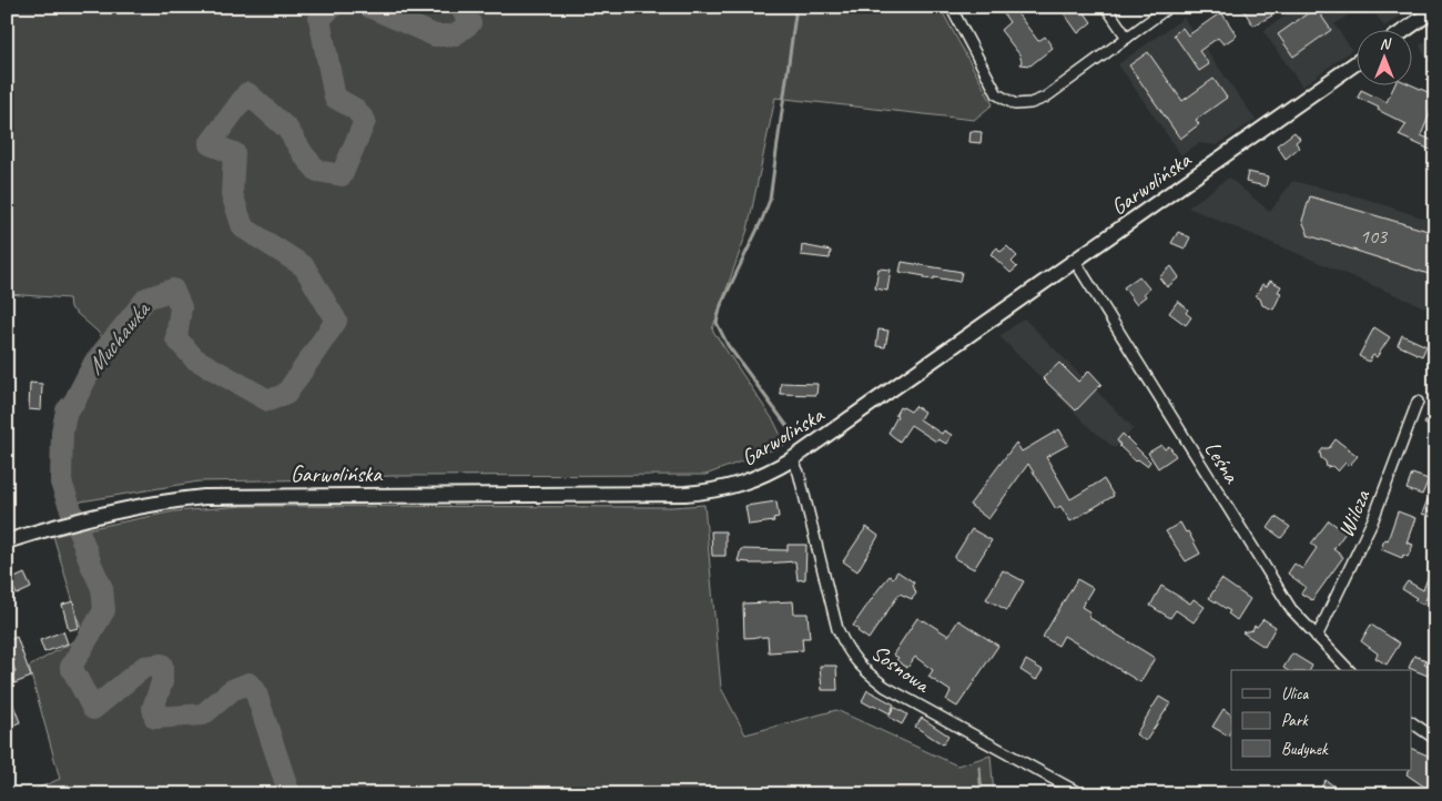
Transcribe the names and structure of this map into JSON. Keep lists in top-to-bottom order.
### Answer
{
  "streets": {
    "main road": ["Garwolińska"],
    "street": ["Leśna", "Wilcza", "Sosnowa"]
  },
  "crossings": [
    ["Garwolińska", "Leśna"],
    ["Garwolińska", "Sosnowa"],
    ["Leśna", "Wilcza"]
  ],
  "water": ["Muchawka"],
  "house_numbers": ["103"],
  "legend": ["Ulica", "Park", "Budynek"],
  "north": "top"
}
